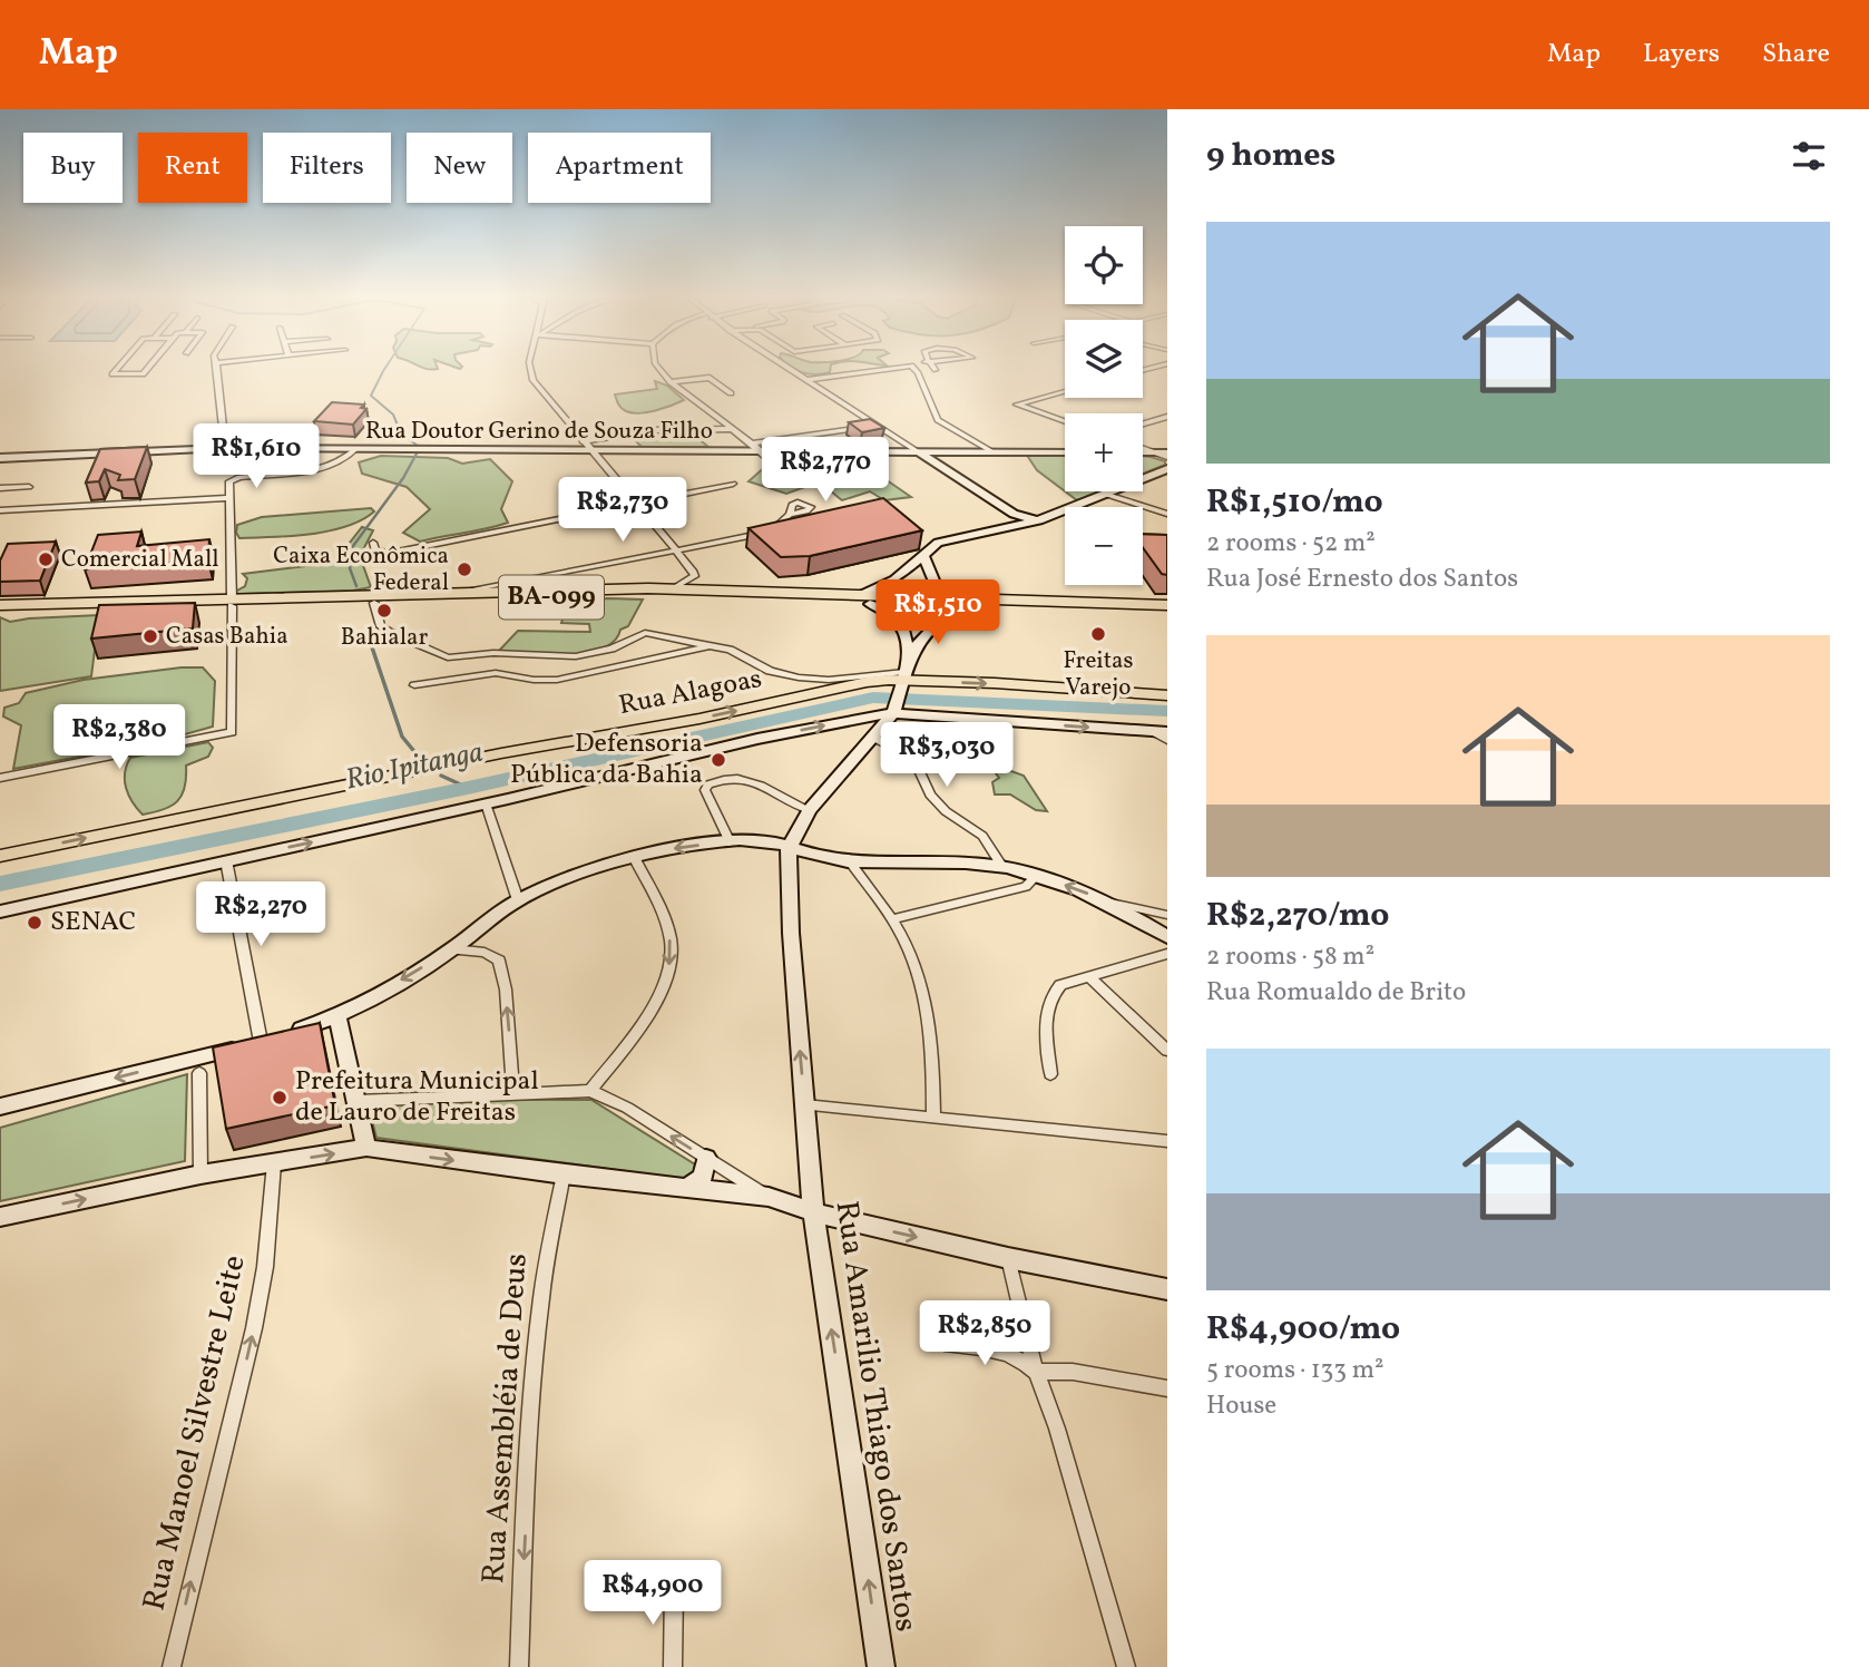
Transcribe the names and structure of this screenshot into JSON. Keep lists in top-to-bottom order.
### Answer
{
  "streets": {
    "highway": ["BA-099"],
    "main road": ["Rua Doutor Gerino de Souza Filho", "Rua Alagoas", "Rua Amarilio Thiago dos Santos"],
    "street": ["Rua Assembléia de Deus", "Rua Manoel Silvestre Leite"]
  },
  "one_way": ["Rua Amarilio Thiago dos Santos", "Rua Assembléia de Deus", "Rua Manoel Silvestre Leite"],
  "water": ["Rio Ipitanga"],
  "places": [
    "Comercial Mall",
    "Caixa Econômica Federal",
    "Bahialar",
    "Freitas Varejo",
    "Casas Bahia",
    "Defensoria Pública da Bahia",
    "SENAC",
    "Prefeitura Municipal de Lauro de Freitas"
  ],
  "page": {
    "header": "Map",
    "nav": ["Map", "Layers", "Share"],
    "heading": "9 homes",
    "chip": [
      "Buy",
      "Rent",
      "Filters",
      "New",
      "Apartment"
    ],
    "list": [
      {
        "name": "R$1,510/mo",
        "note": "2 rooms · 52 m² · Rua José Ernesto dos Santos"
      },
      {
        "name": "R$2,270/mo",
        "note": "2 rooms · 58 m² · Rua Romualdo de Brito"
      },
      {
        "name": "R$4,900/mo",
        "note": "5 rooms · 133 m² · House"
      }
    ],
    "map_buttons": ["+", "−"],
    "price": [
      "R$1,610",
      "R$2,770",
      "R$2,730",
      "R$1,510",
      "R$2,380",
      "R$3,030",
      "R$2,270",
      "R$2,850",
      "R$4,900"
    ]
  }
}
